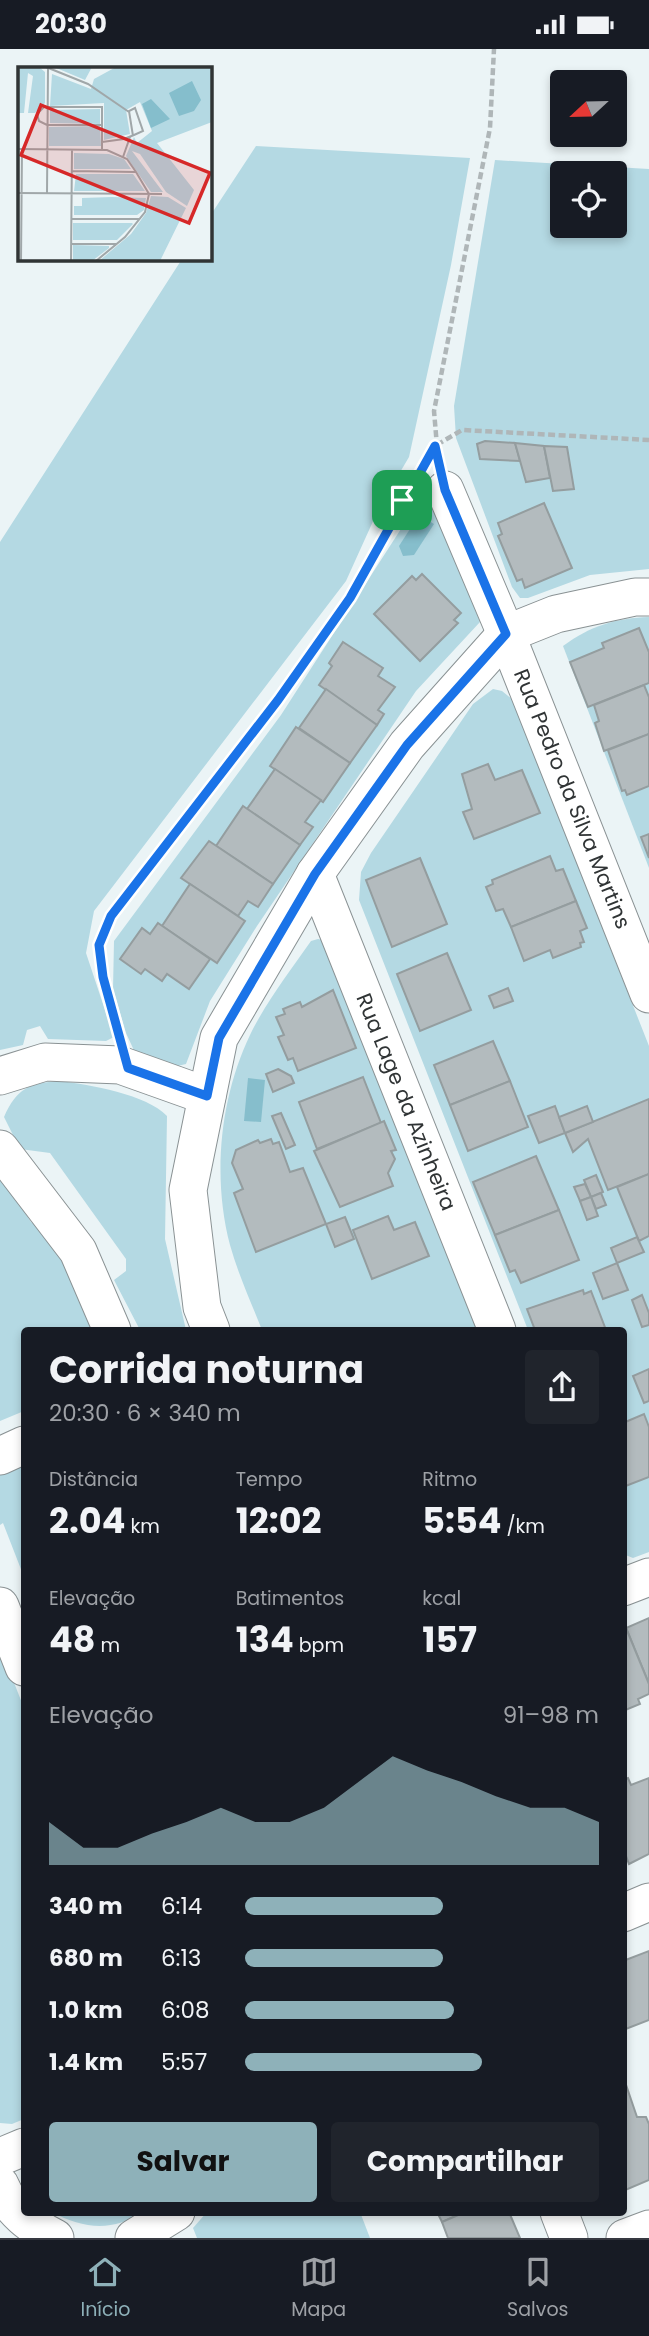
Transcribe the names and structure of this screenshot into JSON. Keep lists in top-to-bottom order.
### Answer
{
  "streets": {
    "street": ["Rua Pedro da Silva Martins", "Rua Lage da Azinheira"]
  },
  "north": "left",
  "page": {
    "status": "20:30",
    "heading": ["Corrida noturna", "20:30 · 6 × 340 m"],
    "stats": [
      ["Distância", "2.04 km"],
      ["Tempo", "12:02"],
      ["Ritmo", "5:54 /km"],
      ["Elevação", "48 m"],
      ["Batimentos", "134 bpm"],
      ["kcal", "157"]
    ],
    "chart": ["Elevação", "91–98 m"],
    "list": [
      {
        "name": "340 m",
        "note": "6:14"
      },
      {
        "name": "680 m",
        "note": "6:13"
      },
      {
        "name": "1.0 km",
        "note": "6:08"
      },
      {
        "name": "1.4 km",
        "note": "5:57"
      }
    ],
    "buttons": ["Salvar", "Compartilhar"],
    "tabs": ["Início", "Mapa", "Salvos"]
  }
}
